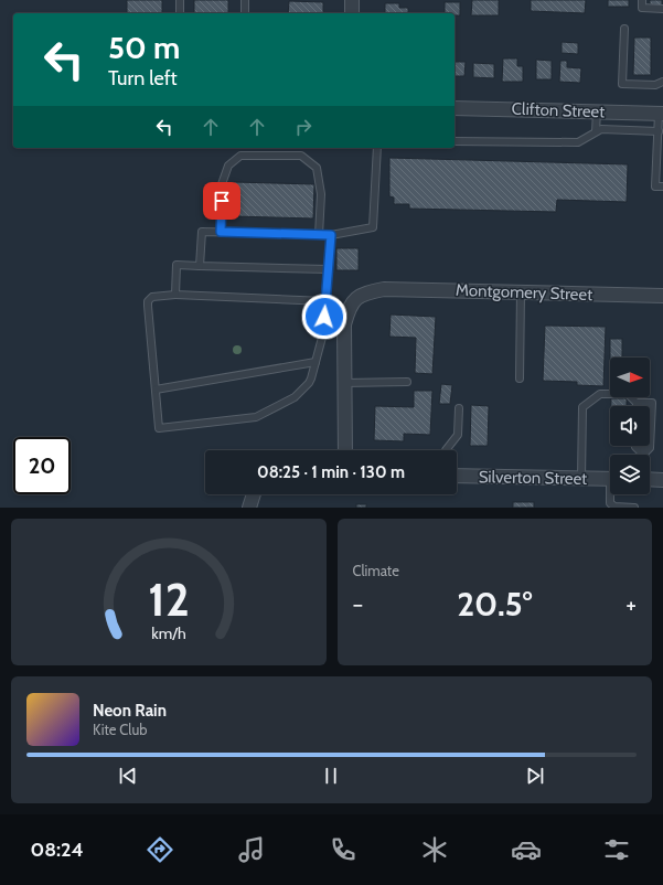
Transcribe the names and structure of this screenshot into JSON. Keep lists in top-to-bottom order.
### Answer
{
  "streets": {
    "street": ["Clifton Street", "Montgomery Street", "Silverton Street"]
  },
  "north": "right",
  "page": {
    "turn": ["50 m", "Turn left"],
    "limit": "20",
    "trip": "08:25 · 1 min · 130 m",
    "tile": "Climate",
    "heat": ["−", "20.5°", "+"],
    "song": ["Neon Rain", "Kite Club"],
    "tabs": "08:24",
    "gauge": ["12", "km/h"]
  }
}
